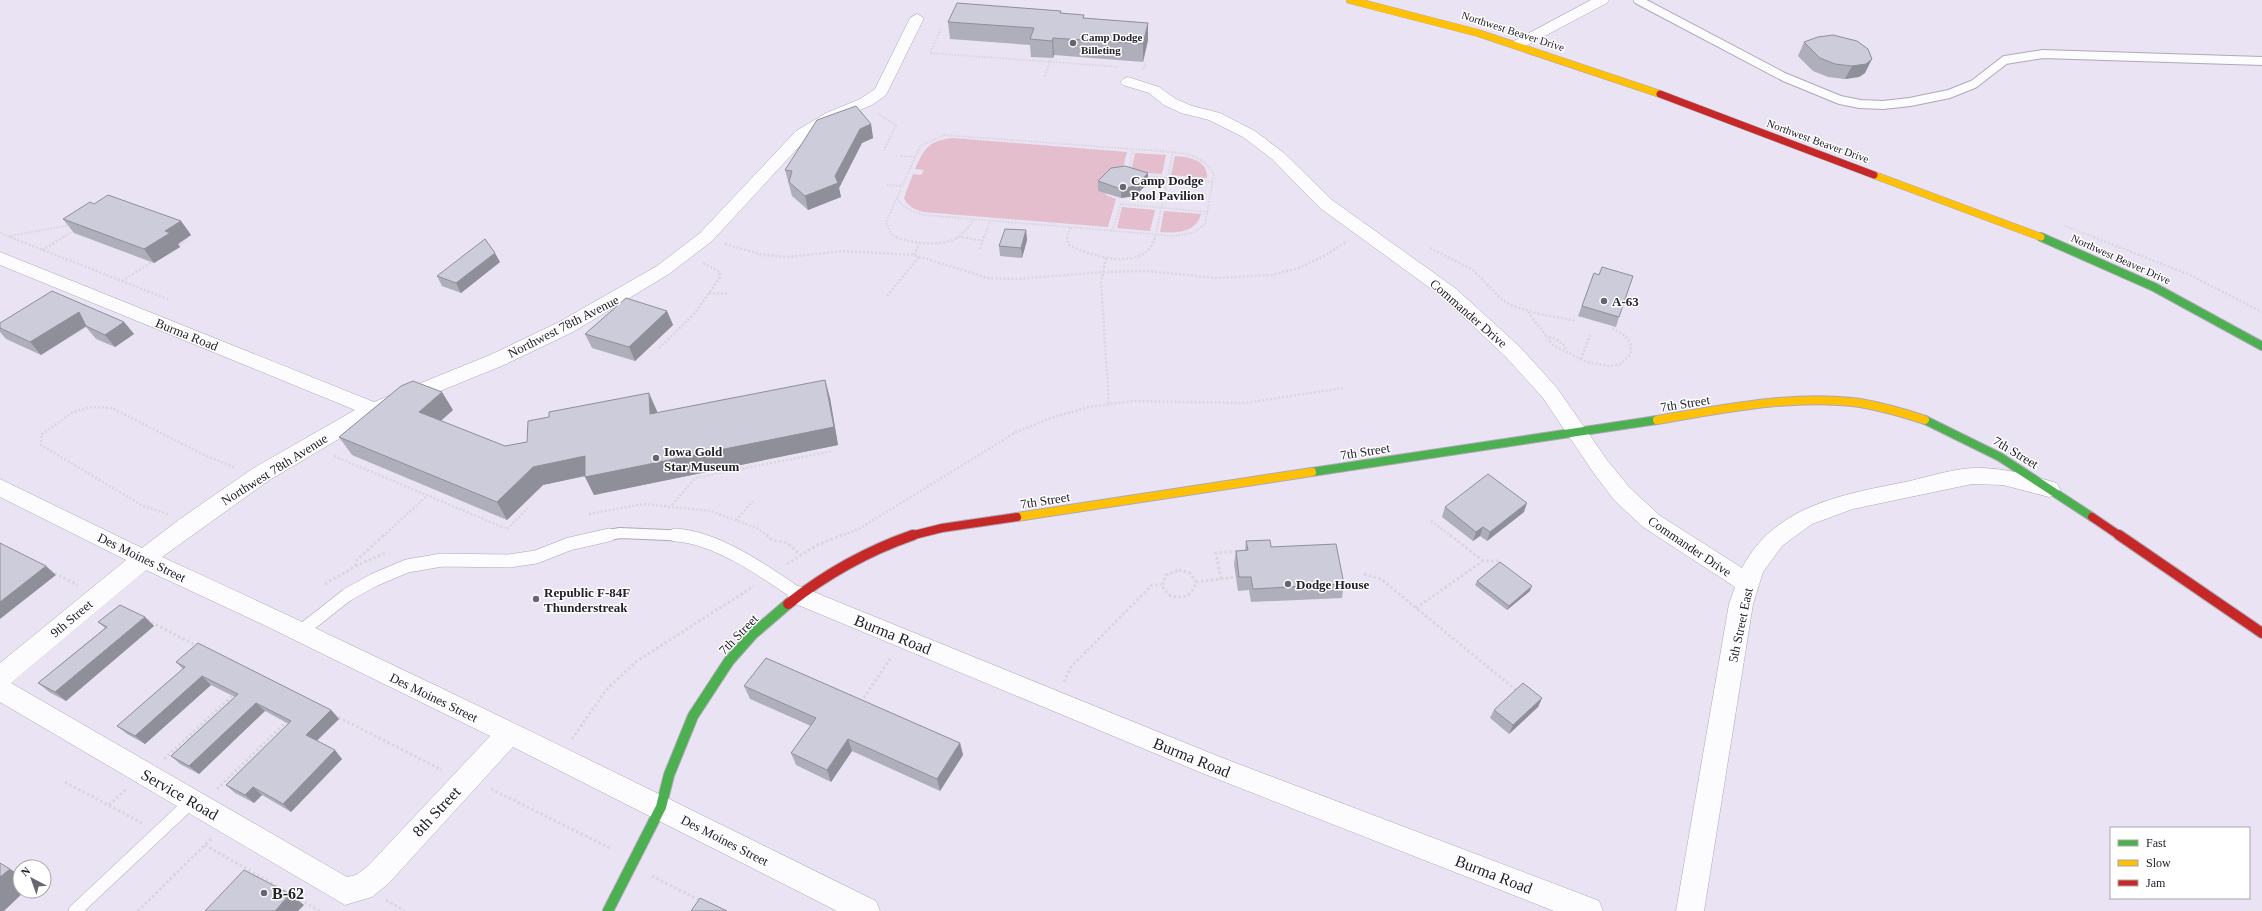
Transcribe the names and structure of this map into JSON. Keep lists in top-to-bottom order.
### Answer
{
  "streets": {
    "street": [
      "Northwest Beaver Drive",
      "Commander Drive",
      "Northwest 78th Avenue",
      "Burma Road",
      "7th Street",
      "Des Moines Street",
      "9th Street",
      "5th Street East",
      "Service Road",
      "8th Street"
    ]
  },
  "crossings": [
    ["Commander Drive", "7th Street"],
    ["Commander Drive", "5th Street East"],
    ["Northwest 78th Avenue", "Burma Road"],
    ["Northwest 78th Avenue", "Des Moines Street"],
    ["Northwest 78th Avenue", "9th Street"],
    ["Burma Road", "7th Street"],
    ["7th Street", "Des Moines Street"],
    ["7th Street", "5th Street East"],
    ["Des Moines Street", "9th Street"],
    ["Des Moines Street", "8th Street"],
    ["Service Road", "8th Street"]
  ],
  "places": [
    "Camp Dodge Billeting",
    "Camp Dodge Pool Pavilion",
    "A-63",
    "Iowa Gold Star Museum",
    "Dodge House",
    "Republic F-84F Thunderstreak",
    "B-62"
  ],
  "legend": ["Fast", "Slow", "Jam"],
  "north": "top left"
}
